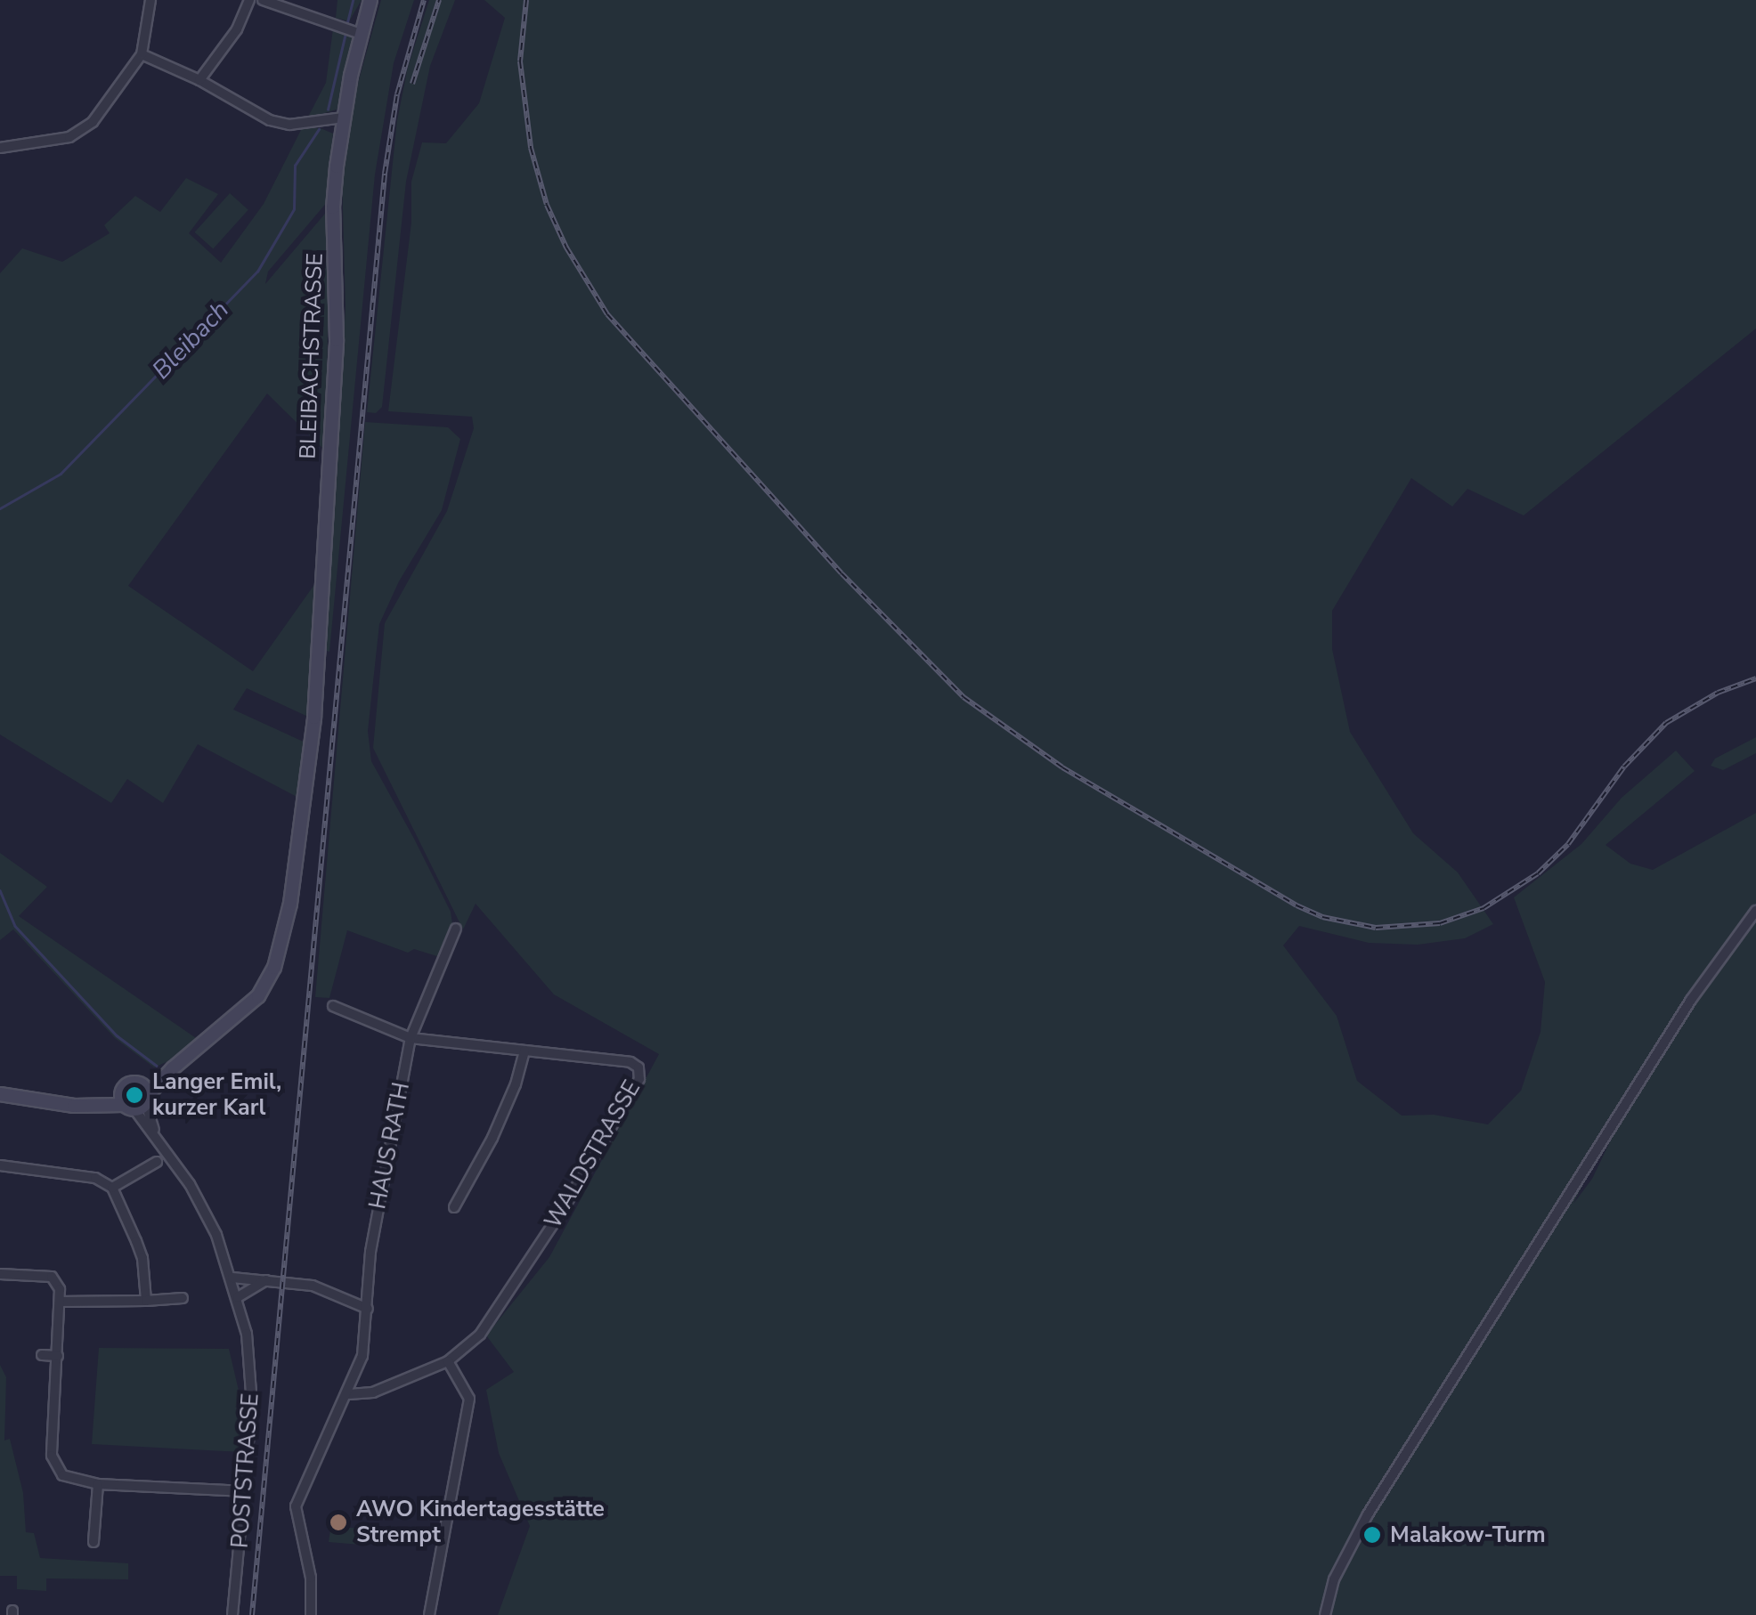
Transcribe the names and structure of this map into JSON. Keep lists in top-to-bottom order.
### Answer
{
  "streets": {
    "main road": ["BLEIBACHSTRASSE"],
    "street": ["HAUS RATH", "WALDSTRASSE", "POSTSTRASSE"]
  },
  "crossings": [
    ["BLEIBACHSTRASSE", "POSTSTRASSE"],
    ["HAUS RATH", "WALDSTRASSE"]
  ],
  "water": ["Bleibach"],
  "places": ["Langer Emil, kurzer Karl", "AWO Kindertagesstätte Strempt", "Malakow-Turm"]
}
